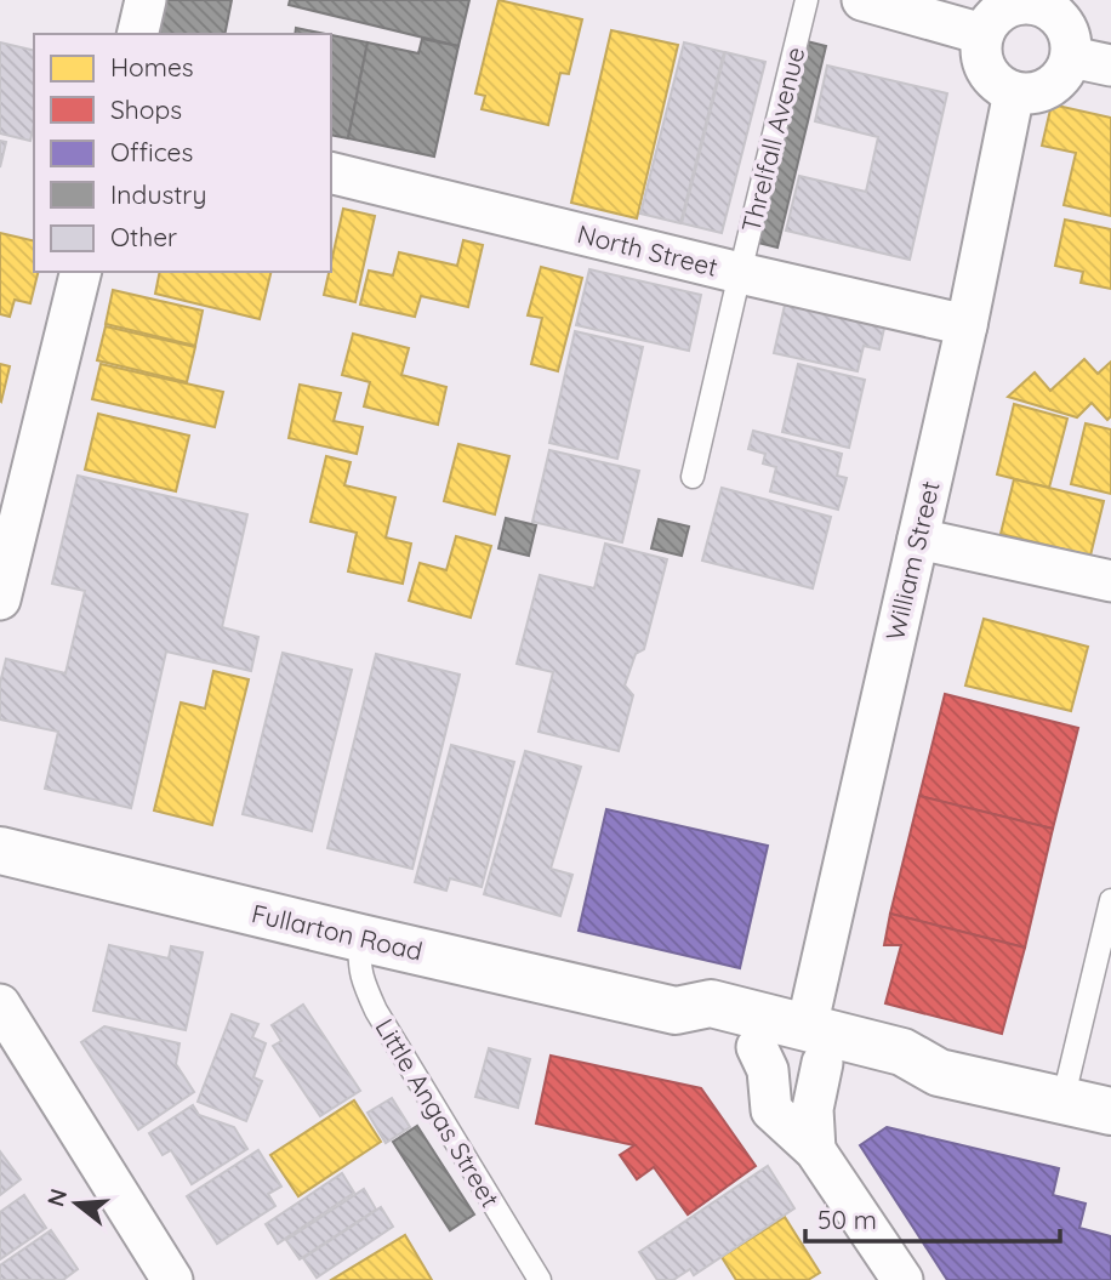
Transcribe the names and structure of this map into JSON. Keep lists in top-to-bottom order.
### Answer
{
  "streets": {
    "main road": ["Fullarton Road"],
    "street": ["North Street", "William Street"],
    "lane": ["Threlfall Avenue", "Little Angas Street"]
  },
  "crossings": [
    ["Threlfall Avenue", "North Street"],
    ["North Street", "William Street"],
    ["William Street", "Fullarton Road"],
    ["Fullarton Road", "Little Angas Street"]
  ],
  "legend": [
    "Homes",
    "Shops",
    "Offices",
    "Industry",
    "Other"
  ],
  "scale_bar": "50 m",
  "north": "left"
}
